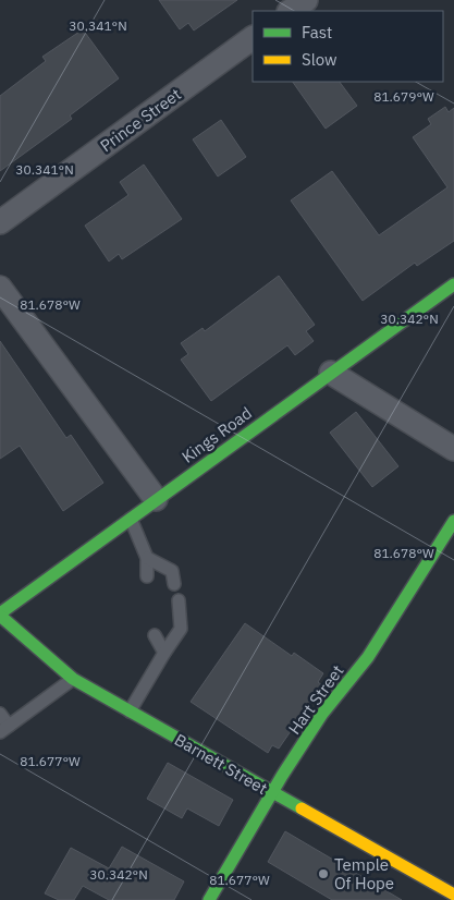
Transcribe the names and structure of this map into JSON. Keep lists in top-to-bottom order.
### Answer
{
  "streets": {
    "street": [
      "Prince Street",
      "Kings Road",
      "Hart Street",
      "Barnett Street"
    ]
  },
  "crossings": [
    ["Kings Road", "Barnett Street"],
    ["Hart Street", "Barnett Street"]
  ],
  "places": ["Temple Of Hope"],
  "legend": ["Fast", "Slow"],
  "coordinates": [
    "30.341°N",
    "81.679°W",
    "81.678°W",
    "30.342°N",
    "81.677°W"
  ]
}
